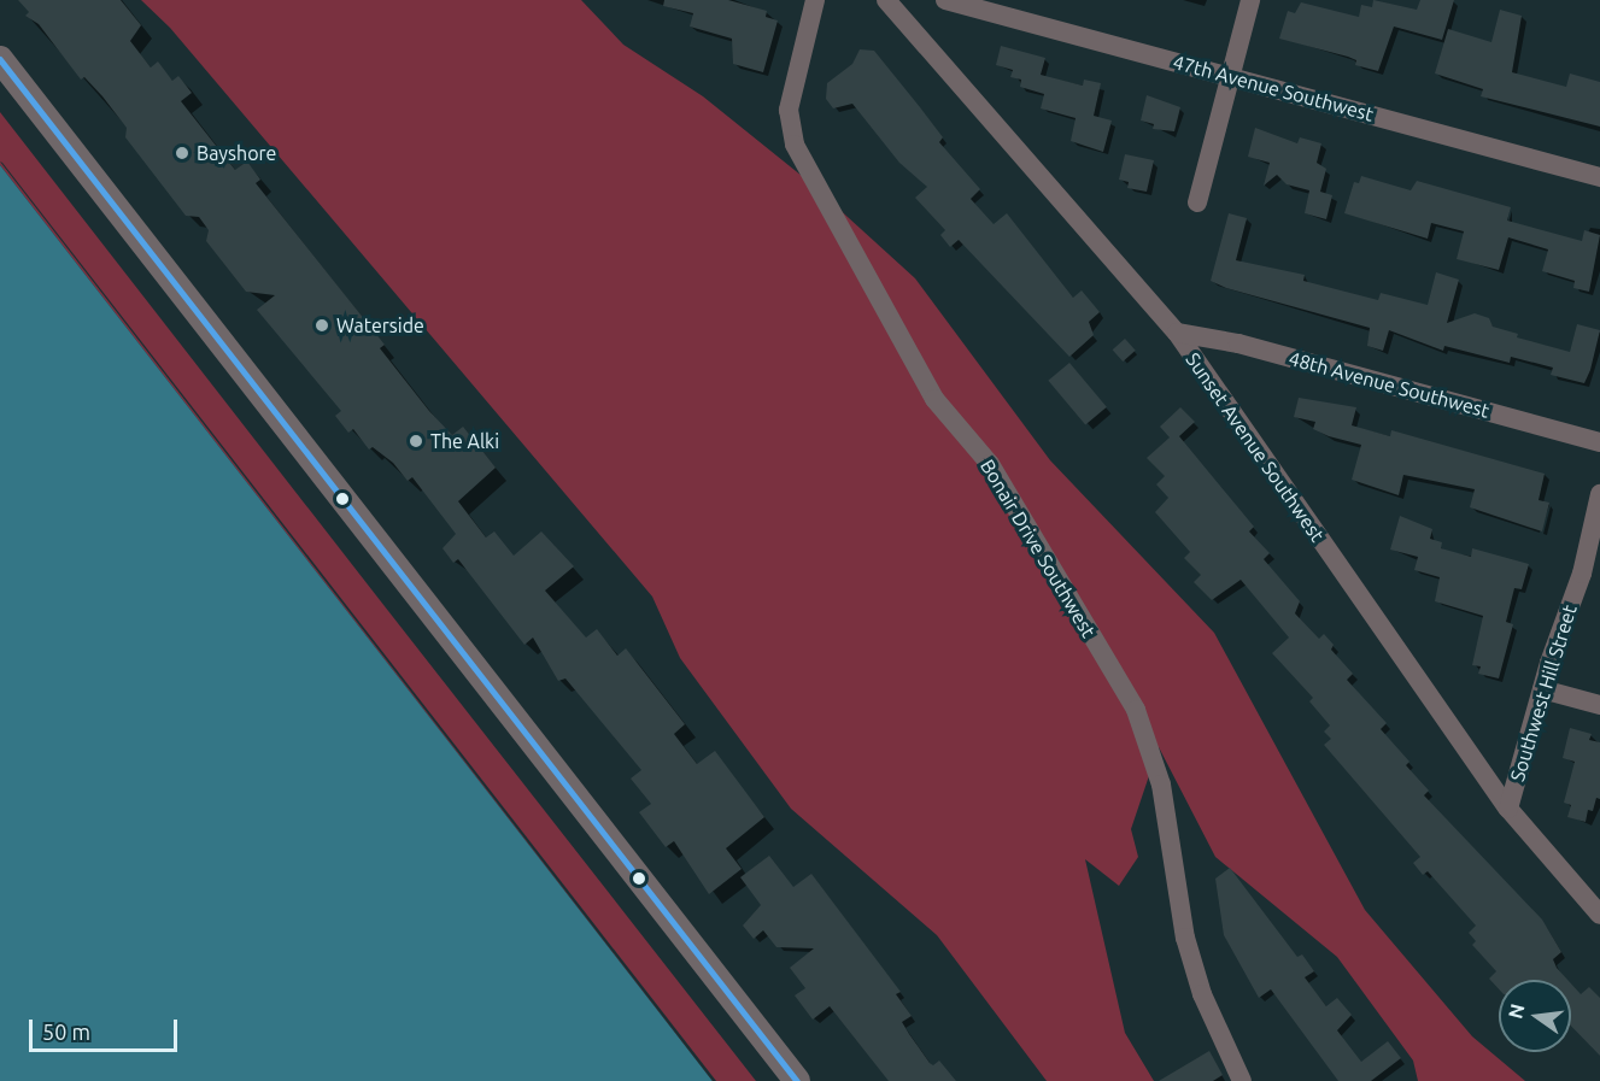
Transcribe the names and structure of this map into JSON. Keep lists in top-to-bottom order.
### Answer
{
  "streets": {
    "street": [
      "47th Avenue Southwest",
      "48th Avenue Southwest",
      "Sunset Avenue Southwest",
      "Bonair Drive Southwest",
      "Southwest Hill Street"
    ]
  },
  "crossings": [
    ["48th Avenue Southwest", "Sunset Avenue Southwest"],
    ["Sunset Avenue Southwest", "Southwest Hill Street"]
  ],
  "places": ["Bayshore", "Waterside", "The Alki"],
  "scale_bar": "50 m",
  "north": "left"
}
